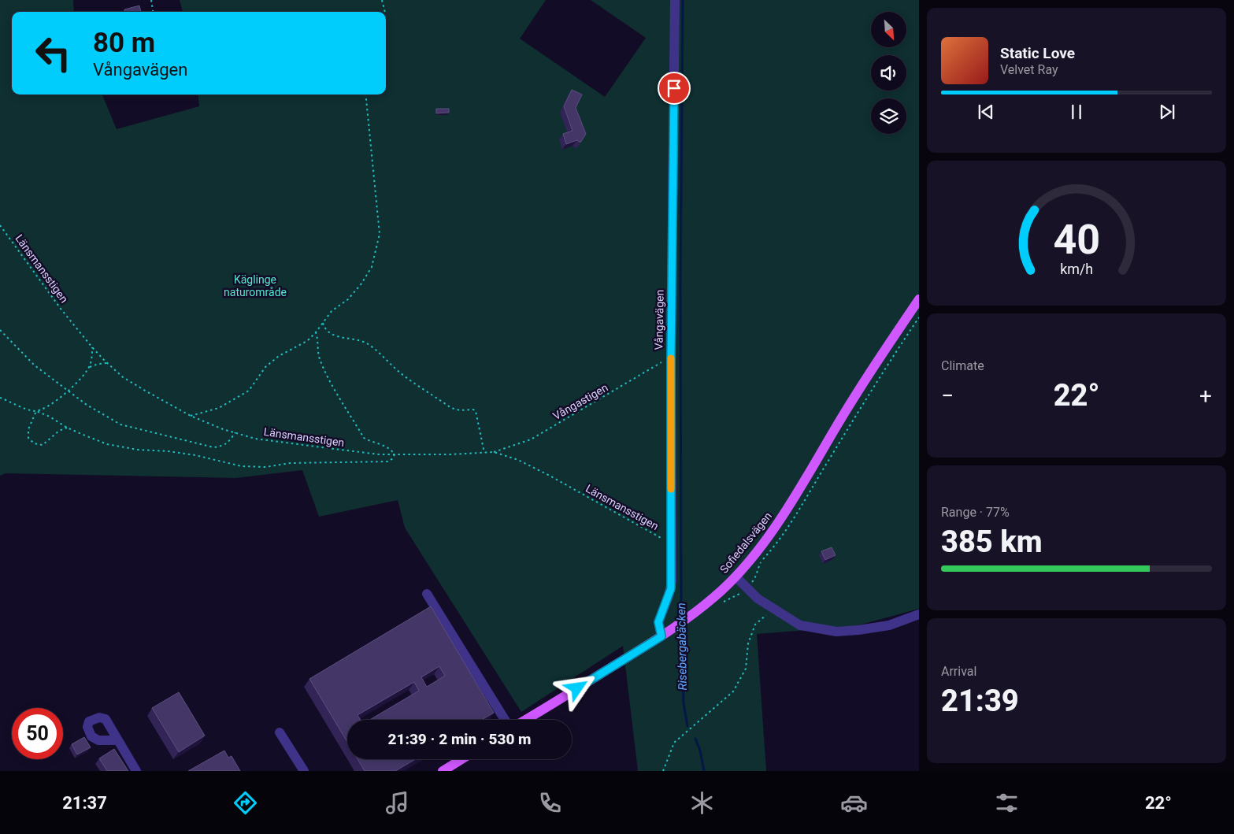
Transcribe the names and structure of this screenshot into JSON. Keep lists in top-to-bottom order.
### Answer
{
  "streets": {
    "main road": ["Sofiedalsvägen"],
    "street": ["Vångavägen"],
    "path": ["Länsmansstigen", "Vångastigen"]
  },
  "crossings": [
    ["Länsmansstigen", "Vångavägen"],
    ["Länsmansstigen", "Vångastigen"],
    ["Vångavägen", "Vångastigen"],
    ["Vångavägen", "Sofiedalsvägen"]
  ],
  "water": ["Risebergabäcken"],
  "parks": ["Käglinge naturområde"],
  "north": "bottom right",
  "page": {
    "turn": ["80 m", "Vångavägen"],
    "song": ["Static Love", "Velvet Ray"],
    "tile": [
      "Climate",
      ["Range · 77%", "385 km"],
      ["Arrival", "21:39"]
    ],
    "heat": ["−", "22°", "+"],
    "limit": "50",
    "trip": "21:39 · 2 min · 530 m",
    "tabs": ["21:37", "22°"],
    "gauge": ["40", "km/h"]
  }
}
